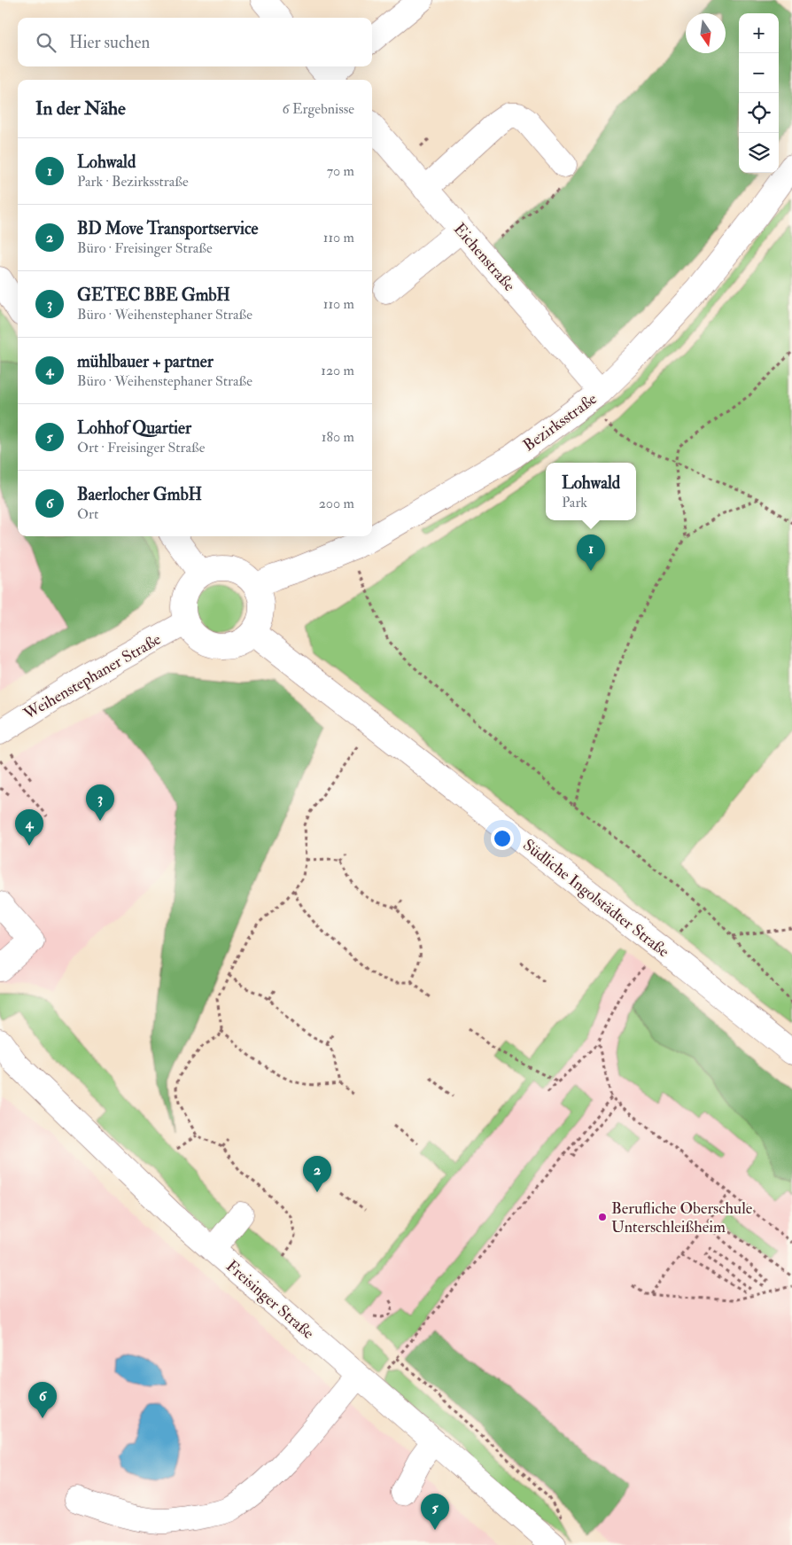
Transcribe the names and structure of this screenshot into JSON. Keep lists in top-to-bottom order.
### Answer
{
  "streets": {
    "street": [
      "Eichenstraße",
      "Bezirksstraße",
      "Weihenstephaner Straße",
      "Südliche Ingolstädter Straße",
      "Freisinger Straße"
    ]
  },
  "crossings": [
    ["Eichenstraße", "Bezirksstraße"],
    ["Bezirksstraße", "Weihenstephaner Straße"],
    ["Bezirksstraße", "Südliche Ingolstädter Straße"],
    ["Weihenstephaner Straße", "Südliche Ingolstädter Straße"]
  ],
  "places": ["Berufliche Oberschule Unterschleißheim"],
  "north": "bottom",
  "page": {
    "map_buttons": ["+", "−"],
    "search": "Hier suchen",
    "heading": ["In der Nähe", "6 Ergebnisse"],
    "list": [
      {
        "mark": "1",
        "name": "Lohwald",
        "note": "Park · Bezirksstraße",
        "value": "70 m"
      },
      {
        "mark": "2",
        "name": "BD Move Transportservice",
        "note": "Büro · Freisinger Straße",
        "value": "110 m"
      },
      {
        "mark": "3",
        "name": "GETEC BBE GmbH",
        "note": "Büro · Weihenstephaner Straße",
        "value": "110 m"
      },
      {
        "mark": "4",
        "name": "mühlbauer + partner",
        "note": "Büro · Weihenstephaner Straße",
        "value": "120 m"
      },
      {
        "mark": "5",
        "name": "Lohhof Quartier",
        "note": "Ort · Freisinger Straße",
        "value": "180 m"
      },
      {
        "mark": "6",
        "name": "Baerlocher GmbH",
        "note": "Ort",
        "value": "200 m"
      }
    ],
    "popup": ["Lohwald", "Park"],
    "pins": [
      "1",
      "3",
      "4",
      "2",
      "6",
      "5"
    ]
  }
}
